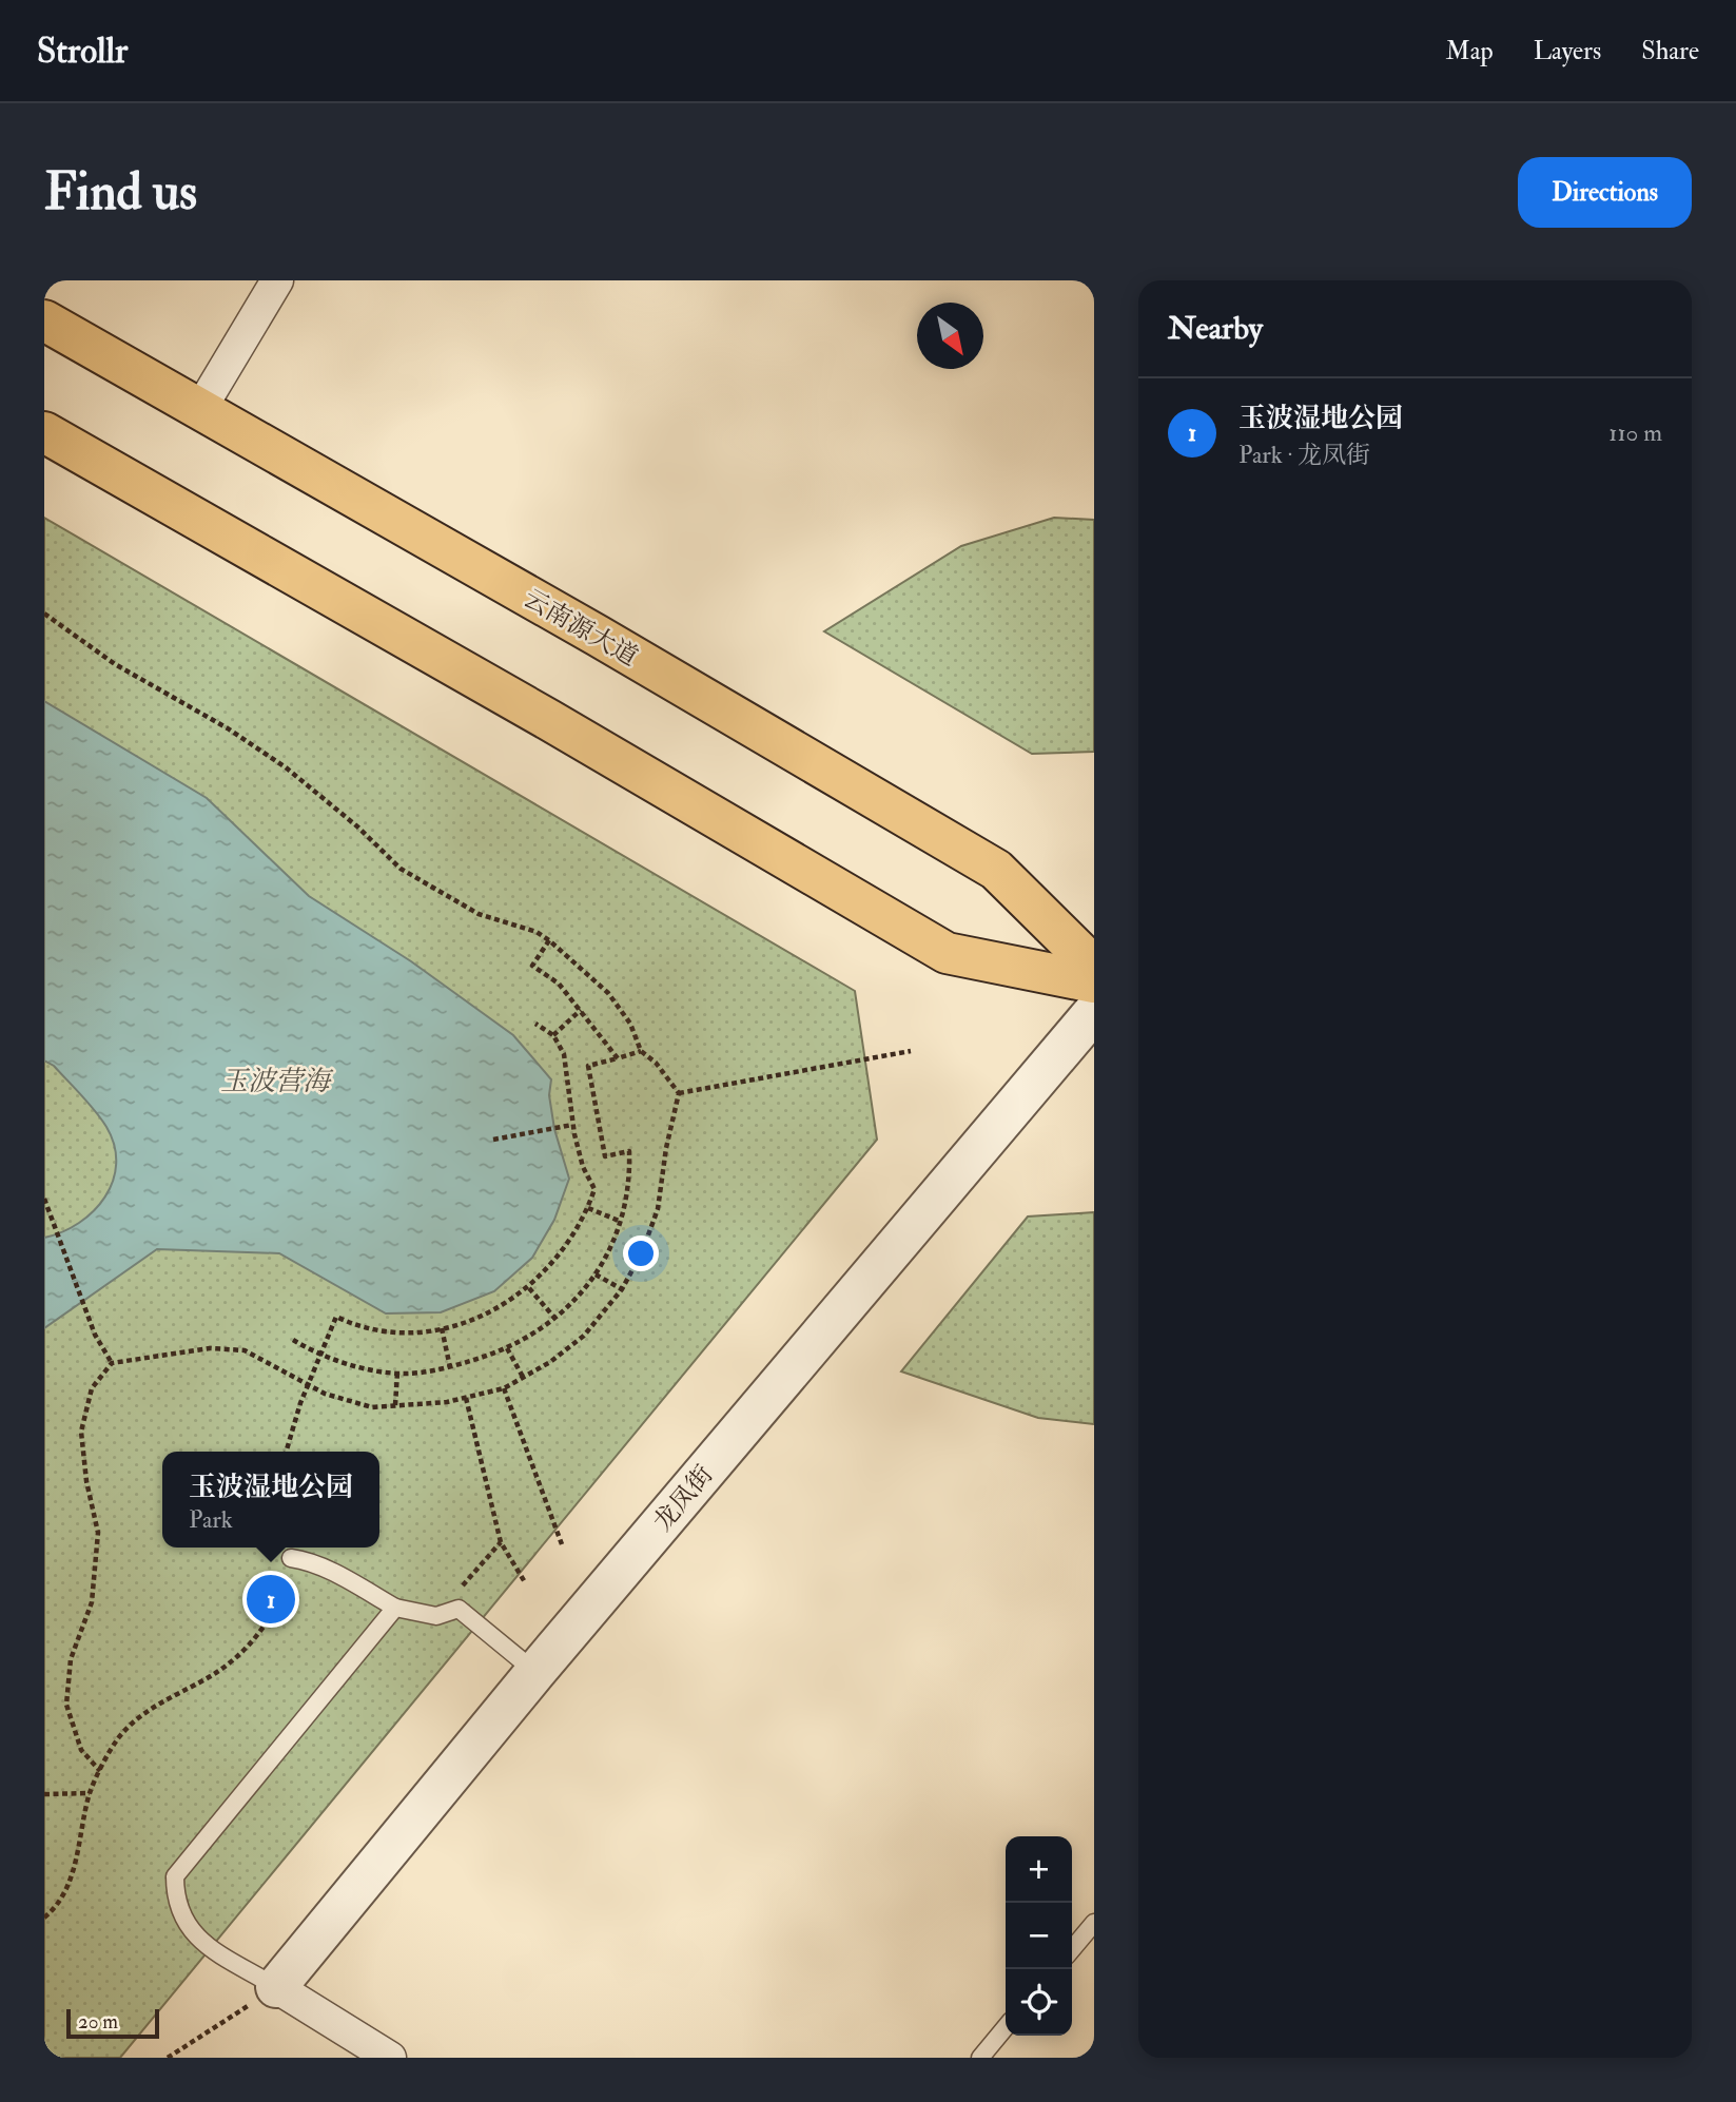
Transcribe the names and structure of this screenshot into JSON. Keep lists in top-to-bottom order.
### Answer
{
  "streets": {
    "main road": ["云南源大道"],
    "street": ["龙凤街"]
  },
  "water": ["玉波营海"],
  "scale_bar": "20 m",
  "north": "bottom right",
  "page": {
    "header": "Strollr",
    "nav": ["Map", "Layers", "Share"],
    "buttons": "Directions",
    "title": "Find us",
    "heading": "Nearby",
    "list": [
      {
        "mark": "1",
        "name": "玉波湿地公园",
        "note": "Park · 龙凤街",
        "value": "110 m"
      }
    ],
    "popup": ["玉波湿地公园", "Park"],
    "pins": "1",
    "map_buttons": ["+", "−"],
    "scale": "20 m"
  }
}
